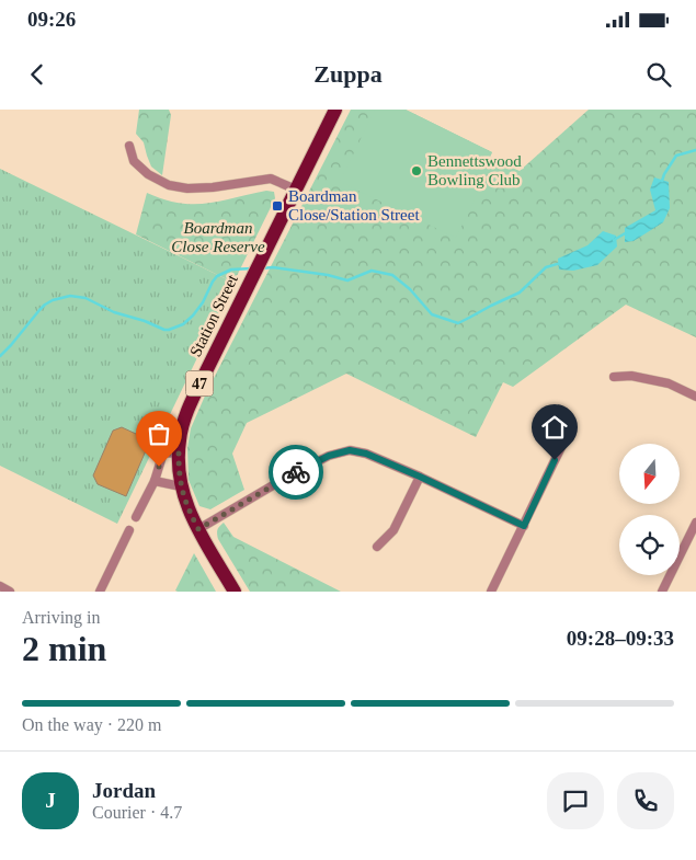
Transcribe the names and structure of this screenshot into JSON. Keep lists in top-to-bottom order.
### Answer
{
  "streets": {
    "main road": ["Station Street", "47"]
  },
  "parks": ["Boardman Close Reserve"],
  "places": {
    "other": ["Bennettswood Bowling Club"],
    "transit": ["Boardman Close/Station Street"]
  },
  "north": "bottom",
  "page": {
    "status": "09:26",
    "header": "Zuppa",
    "heading": ["2 min", "Arriving in", "09:28–09:33"],
    "panel": ["Jordan", "Courier · 4.7"],
    "bar": "On the way · 220 m",
    "round": "J"
  }
}
